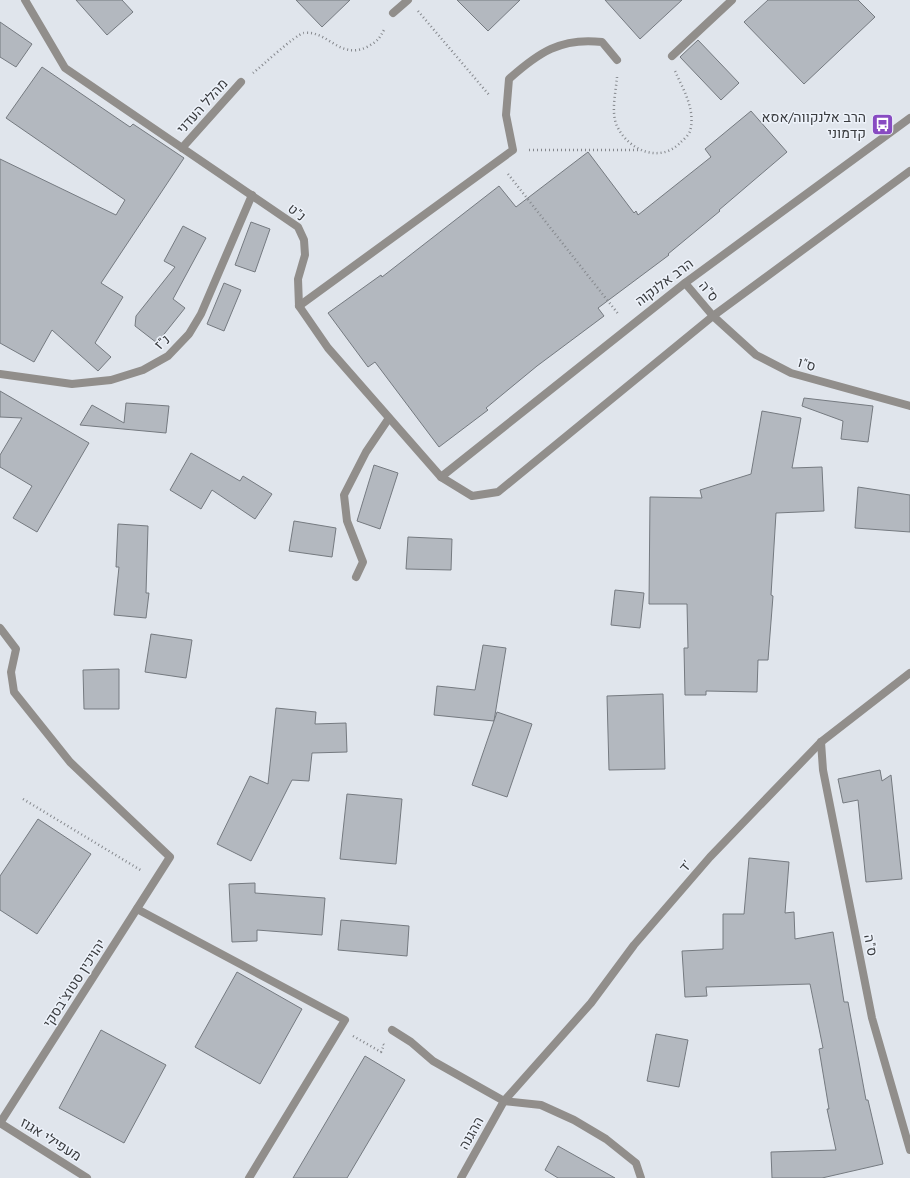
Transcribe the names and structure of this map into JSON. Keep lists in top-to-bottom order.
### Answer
{
  "streets": {
    "street": [
      "מהלל העדני",
      "נ\"ט",
      "הרב אלנקוה",
      "ס\"ה",
      "נ\"ז",
      "ס\"ו",
      "ד'",
      "יהויכין סטוצ'בסקי",
      "ההגנה",
      "מעפילי אגוז"
    ]
  },
  "crossings": [
    ["מהלל העדני", "נ\"ט"],
    ["נ\"ט", "נ\"ז"],
    ["הרב אלנקוה", "ס\"ה"],
    ["ס\"ה", "ס\"ו"],
    ["ס\"ה", "ד'"],
    ["ד'", "ההגנה"],
    ["יהויכין סטוצ'בסקי", "מעפילי אגוז"]
  ],
  "places": {
    "bus stop": ["הרב אלנקווה/אסא קדמוני"]
  }
}
